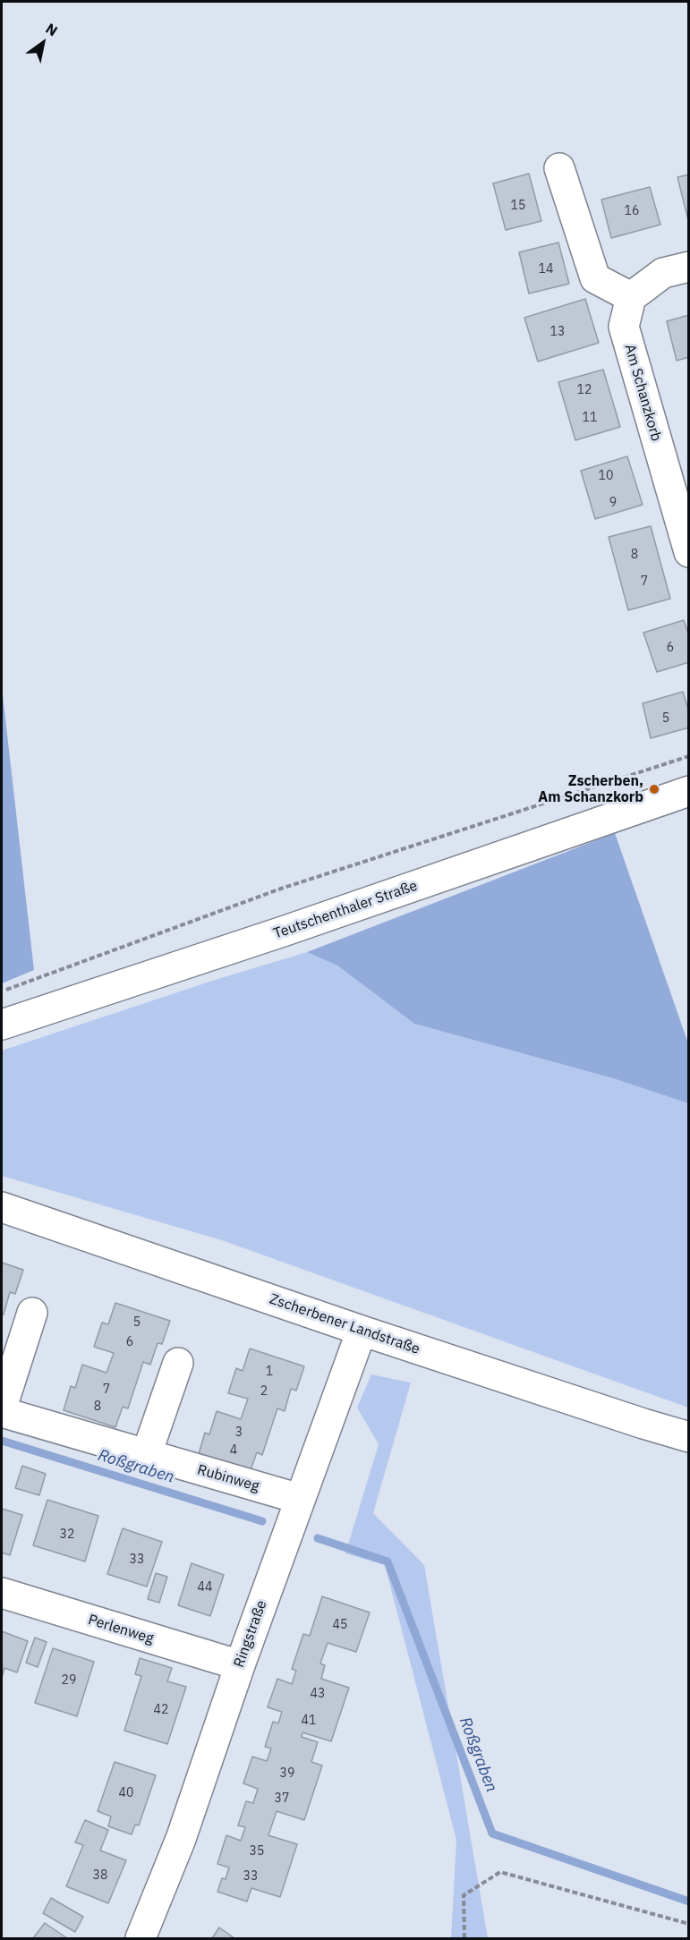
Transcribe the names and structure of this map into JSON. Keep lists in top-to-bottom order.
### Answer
{
  "streets": {
    "street": [
      "Am Schanzkorb",
      "Teutschenthaler Straße",
      "Zscherbener Landstraße",
      "Rubinweg",
      "Perlenweg",
      "Ringstraße"
    ]
  },
  "crossings": [
    ["Zscherbener Landstraße", "Ringstraße"],
    ["Rubinweg", "Ringstraße"],
    ["Perlenweg", "Ringstraße"]
  ],
  "water": ["Roßgraben"],
  "places": ["Zscherben, Am Schanzkorb"],
  "house_numbers": [
    "15",
    "16",
    "14",
    "13",
    "12",
    "11",
    "10",
    "9",
    "8",
    "7",
    "6",
    "5",
    "5",
    "6",
    "1",
    "7",
    "2",
    "8",
    "3",
    "4",
    "32",
    "33",
    "44",
    "45",
    "29",
    "43",
    "42",
    "41",
    "39",
    "40",
    "37",
    "35",
    "38",
    "33"
  ],
  "north": "top right"
}
